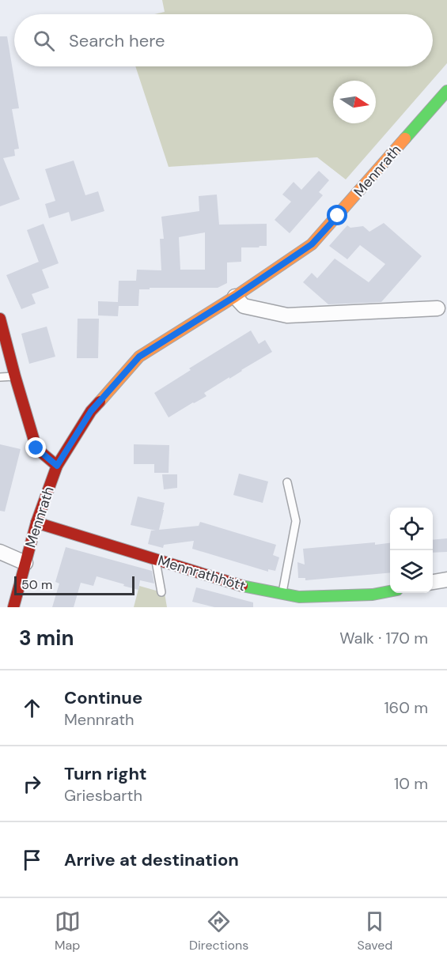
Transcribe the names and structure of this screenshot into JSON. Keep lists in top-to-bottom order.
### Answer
{
  "streets": {
    "main road": ["Mennrath", "Mennrathhött"]
  },
  "crossings": [
    ["Mennrath", "Mennrathhött"]
  ],
  "scale_bar": "50 m",
  "north": "right",
  "page": {
    "search": "Search here",
    "scale": "50 m",
    "heading": ["3 min", "Walk · 170 m"],
    "list": [
      ["Continue", "Mennrath", "160 m"],
      ["Turn right", "Griesbarth", "10 m"],
      "Arrive at destination"
    ],
    "nav": ["Map", "Directions", "Saved"]
  }
}
